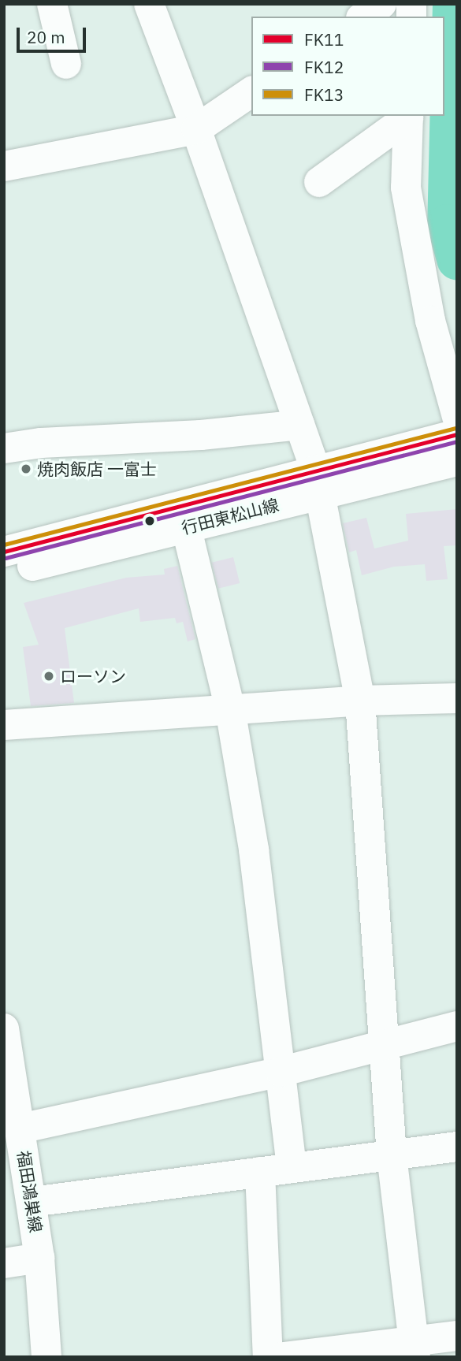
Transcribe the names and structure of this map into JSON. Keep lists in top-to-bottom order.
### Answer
{
  "streets": {
    "street": ["行田東松山線", "福田鴻巣線"]
  },
  "places": ["焼肉飯店 一富士", "ローソン"],
  "lines": ["transit line FK13", "transit line FK11", "transit line FK12"],
  "legend": ["FK11", "FK12", "FK13"],
  "scale_bar": "20 m"
}
